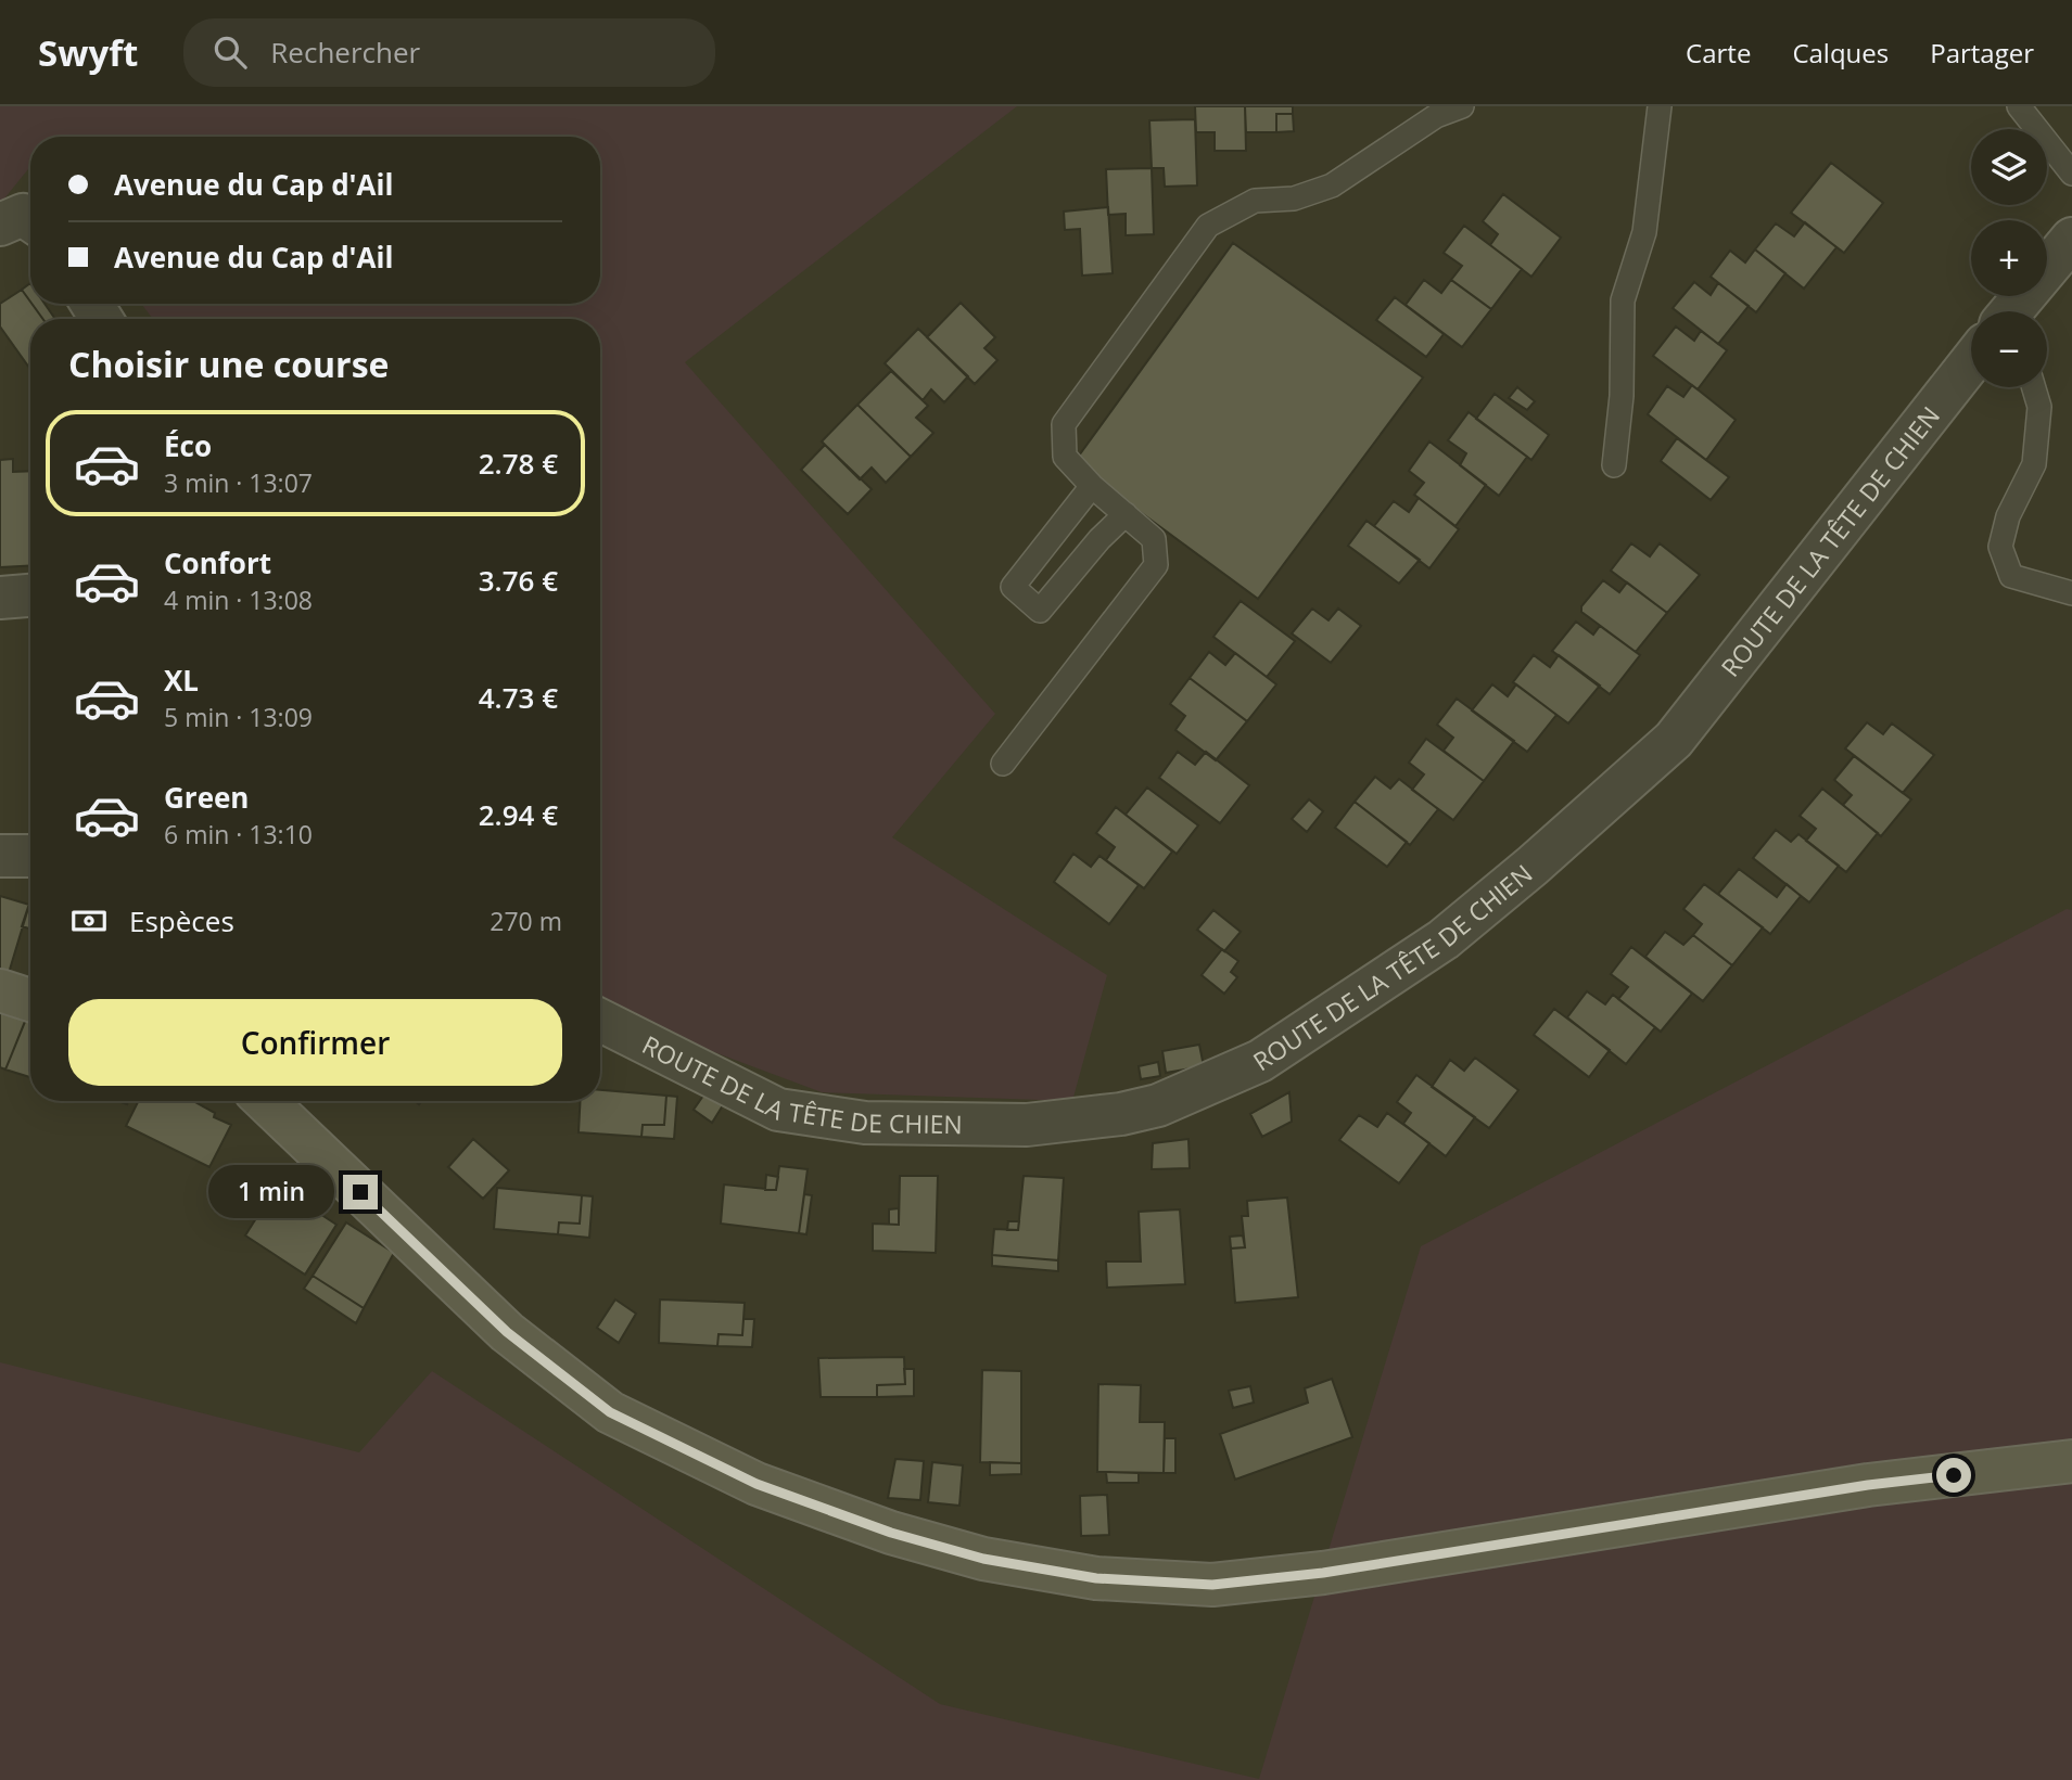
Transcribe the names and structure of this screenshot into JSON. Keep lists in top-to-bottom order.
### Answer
{
  "streets": {
    "street": ["ROUTE DE LA TÊTE DE CHIEN"]
  },
  "page": {
    "header": "Swyft",
    "search": "Rechercher",
    "nav": ["Carte", "Calques", "Partager"],
    "map_buttons": ["+", "−"],
    "banner": ["Avenue du Cap d'Ail", "Avenue du Cap d'Ail"],
    "heading": "Choisir une course",
    "list": [
      {
        "name": "Éco",
        "note": "3 min · 13:07",
        "value": "2.78 €"
      },
      {
        "name": "Confort",
        "note": "4 min · 13:08",
        "value": "3.76 €"
      },
      {
        "name": "XL",
        "note": "5 min · 13:09",
        "value": "4.73 €"
      },
      {
        "name": "Green",
        "note": "6 min · 13:10",
        "value": "2.94 €"
      }
    ],
    "pay": ["Espèces", "270 m"],
    "buttons": "Confirmer",
    "bubble": "1 min"
  }
}
